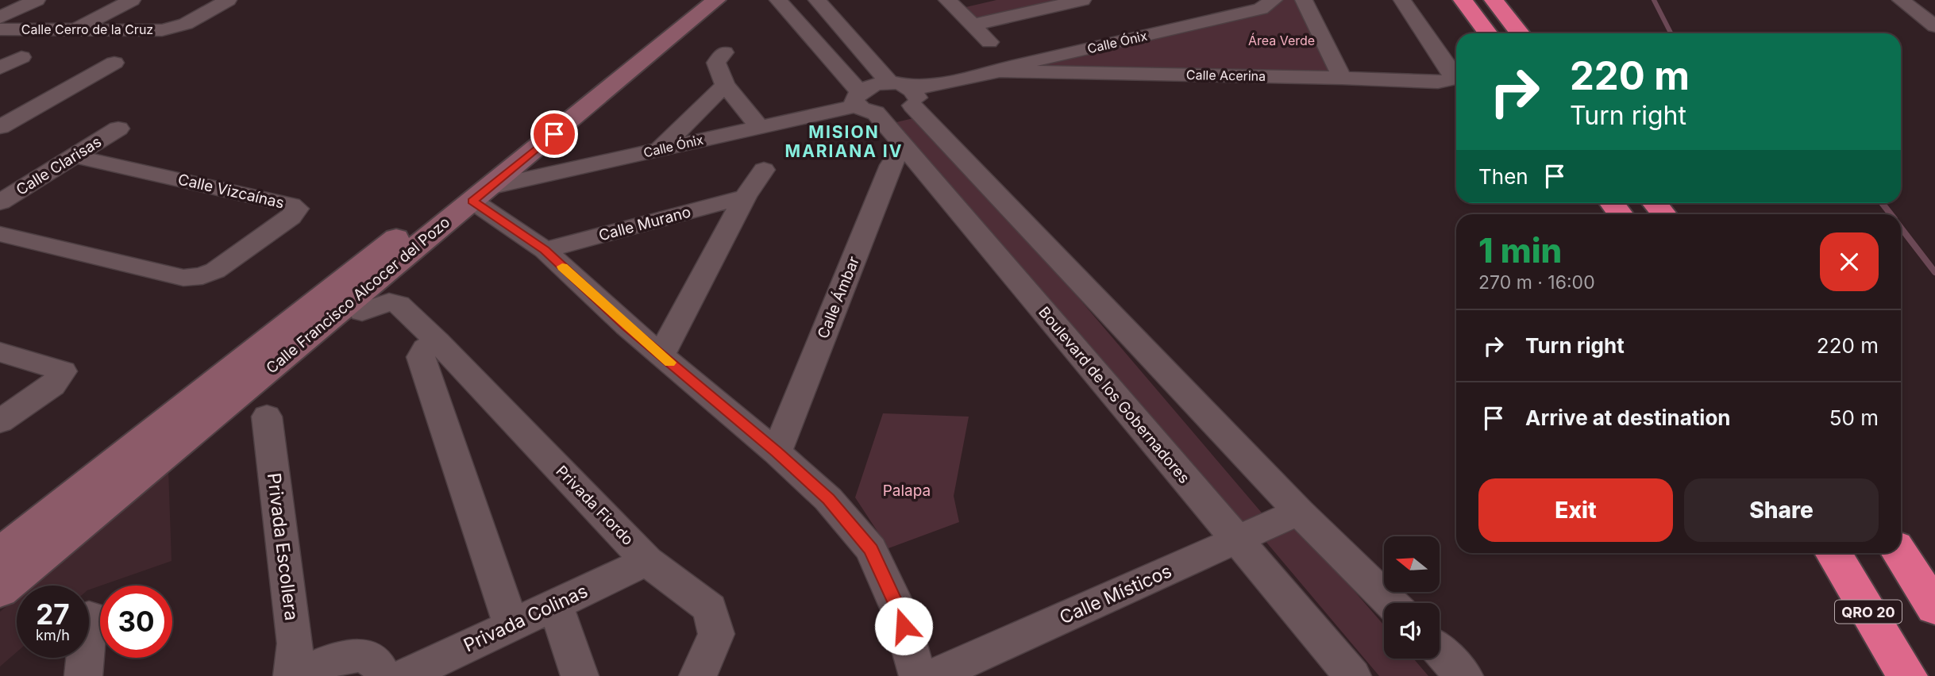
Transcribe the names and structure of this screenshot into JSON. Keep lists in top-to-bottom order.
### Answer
{
  "streets": {
    "highway": ["QRO 20"],
    "street": [
      "Calle Cerro de la Cruz",
      "Calle Ónix",
      "Calle Acerina",
      "Calle Clarisas",
      "Calle Vizcaínas",
      "Calle Murano",
      "Calle Francisco Alcocer del Pozo",
      "Calle Ámbar",
      "Boulevard de los Gobernadores",
      "Privada Fiordo",
      "Privada Escollera",
      "Calle Místicos",
      "Privada Colinas"
    ]
  },
  "crossings": [
    ["Calle Ónix", "Calle Acerina"],
    ["Calle Ónix", "Calle Francisco Alcocer del Pozo"],
    ["Calle Ónix", "Boulevard de los Gobernadores"],
    ["Calle Clarisas", "Calle Vizcaínas"],
    ["Calle Ámbar", "Boulevard de los Gobernadores"],
    ["Boulevard de los Gobernadores", "Calle Místicos"],
    ["Privada Fiordo", "Privada Colinas"]
  ],
  "districts": ["MISION MARIANA IV"],
  "parks": ["Área Verde", "Palapa"],
  "north": "left",
  "page": {
    "turn": ["220 m", "Turn right"],
    "then": "Then",
    "heading": ["1 min", "270 m · 16:00"],
    "list": [
      {
        "name": "Turn right",
        "value": "220 m"
      },
      {
        "name": "Arrive at destination",
        "value": "50 m"
      }
    ],
    "buttons": ["Exit", "Share"],
    "speed": "27 km/h",
    "limit": "30"
  }
}
